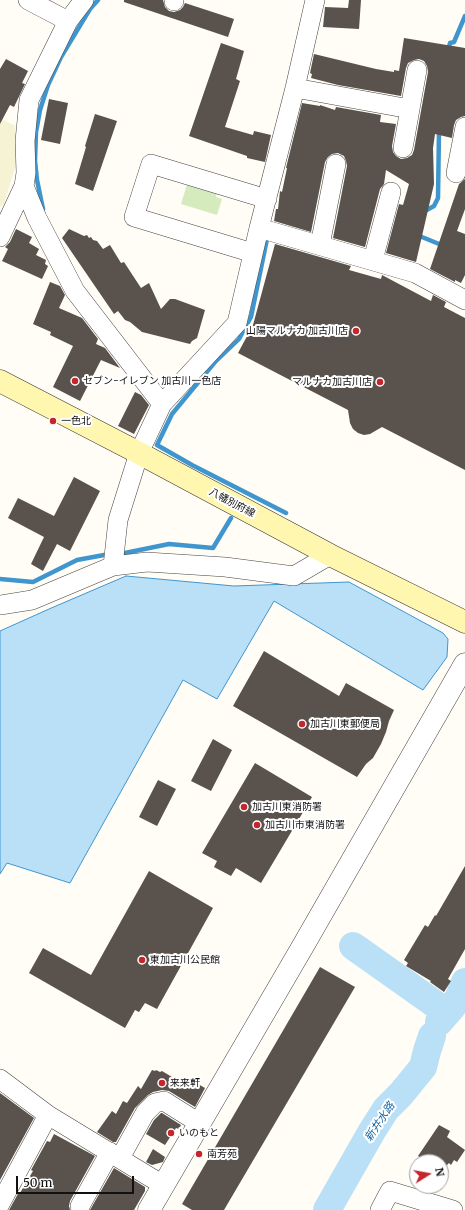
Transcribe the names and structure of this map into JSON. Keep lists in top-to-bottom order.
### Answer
{
  "streets": {
    "main road": ["八幡別府線"]
  },
  "water": ["新井水路"],
  "places": [
    "山陽マルナカ 加古川店",
    "セブン-イレブン 加古川一色店",
    "マルナカ加古川店",
    "一色北",
    "加古川東郵便局",
    "加古川東消防署",
    "加古川市東消防署",
    "東加古川公民館",
    "来来軒",
    "いのもと",
    "南芳苑"
  ],
  "scale_bar": "50 m",
  "north": "right"
}
